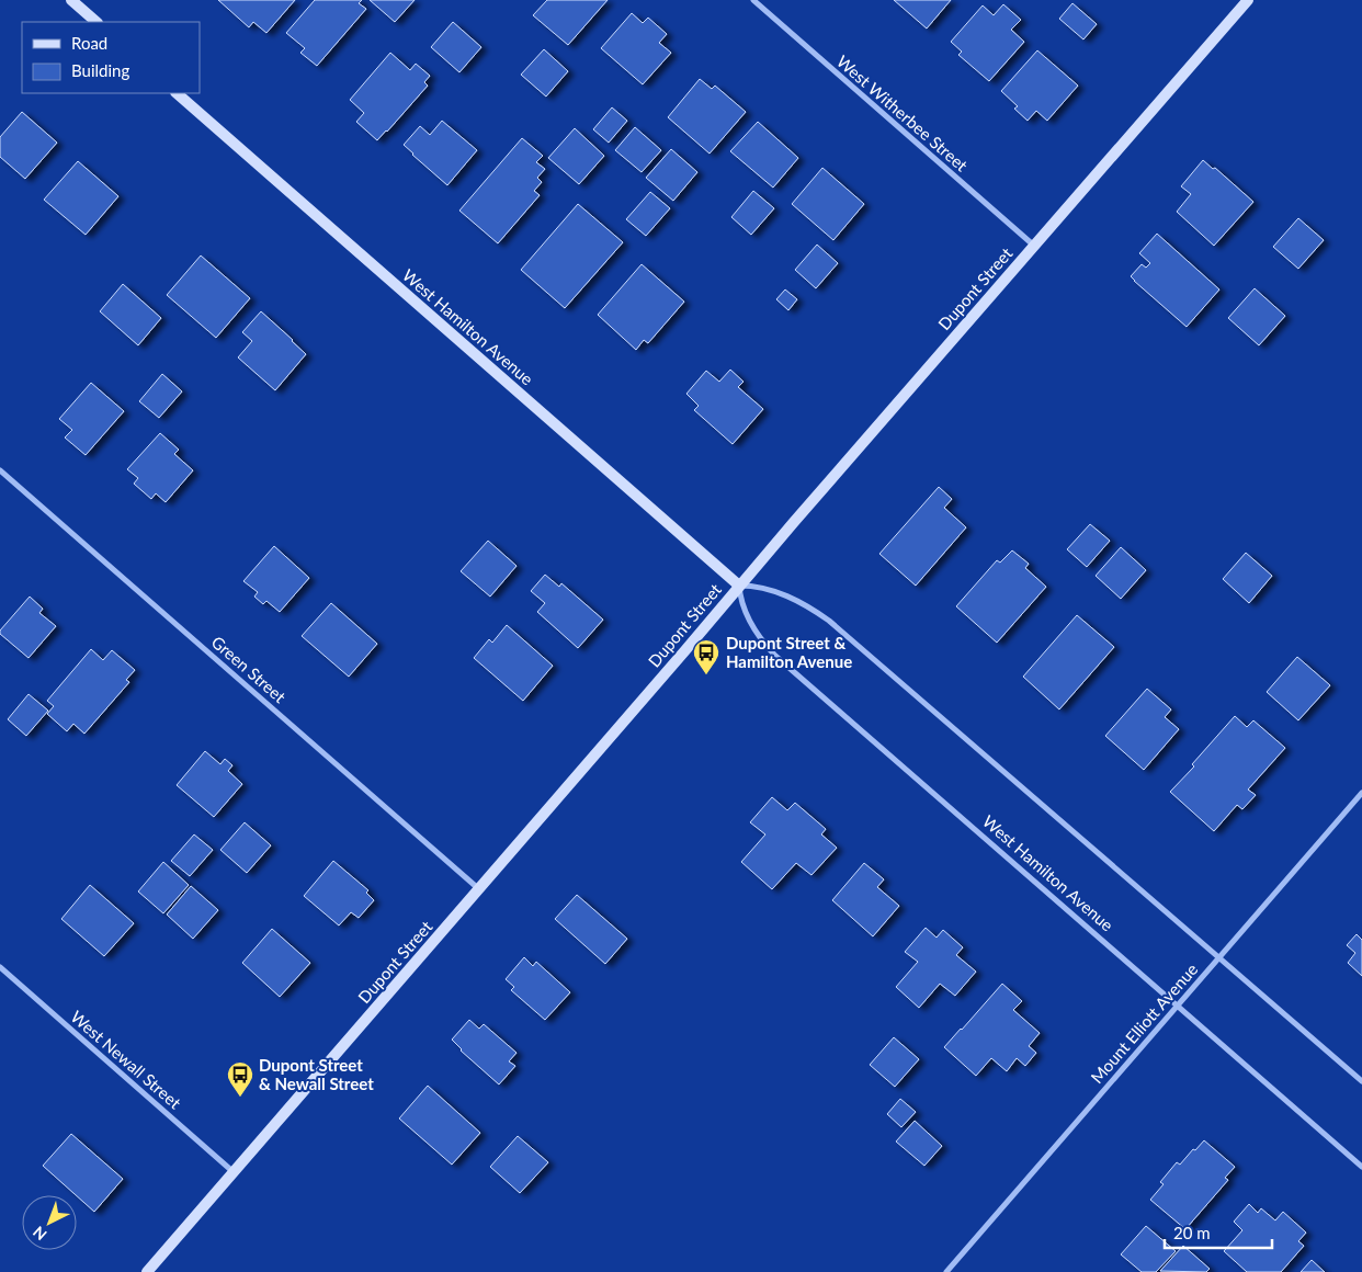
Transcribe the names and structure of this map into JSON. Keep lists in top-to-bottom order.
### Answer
{
  "streets": {
    "street": [
      "West Witherbee Street",
      "Dupont Street",
      "West Hamilton Avenue",
      "Green Street",
      "Mount Elliott Avenue",
      "West Newall Street"
    ]
  },
  "crossings": [
    ["West Witherbee Street", "Dupont Street"],
    ["Dupont Street", "West Hamilton Avenue"],
    ["Dupont Street", "Green Street"],
    ["Dupont Street", "West Newall Street"],
    ["West Hamilton Avenue", "Mount Elliott Avenue"]
  ],
  "places": {
    "bus stop": ["Dupont Street & Hamilton Avenue", "Dupont Street & Newall Street"]
  },
  "legend": ["Road", "Building"],
  "scale_bar": "20 m",
  "north": "bottom left"
}
